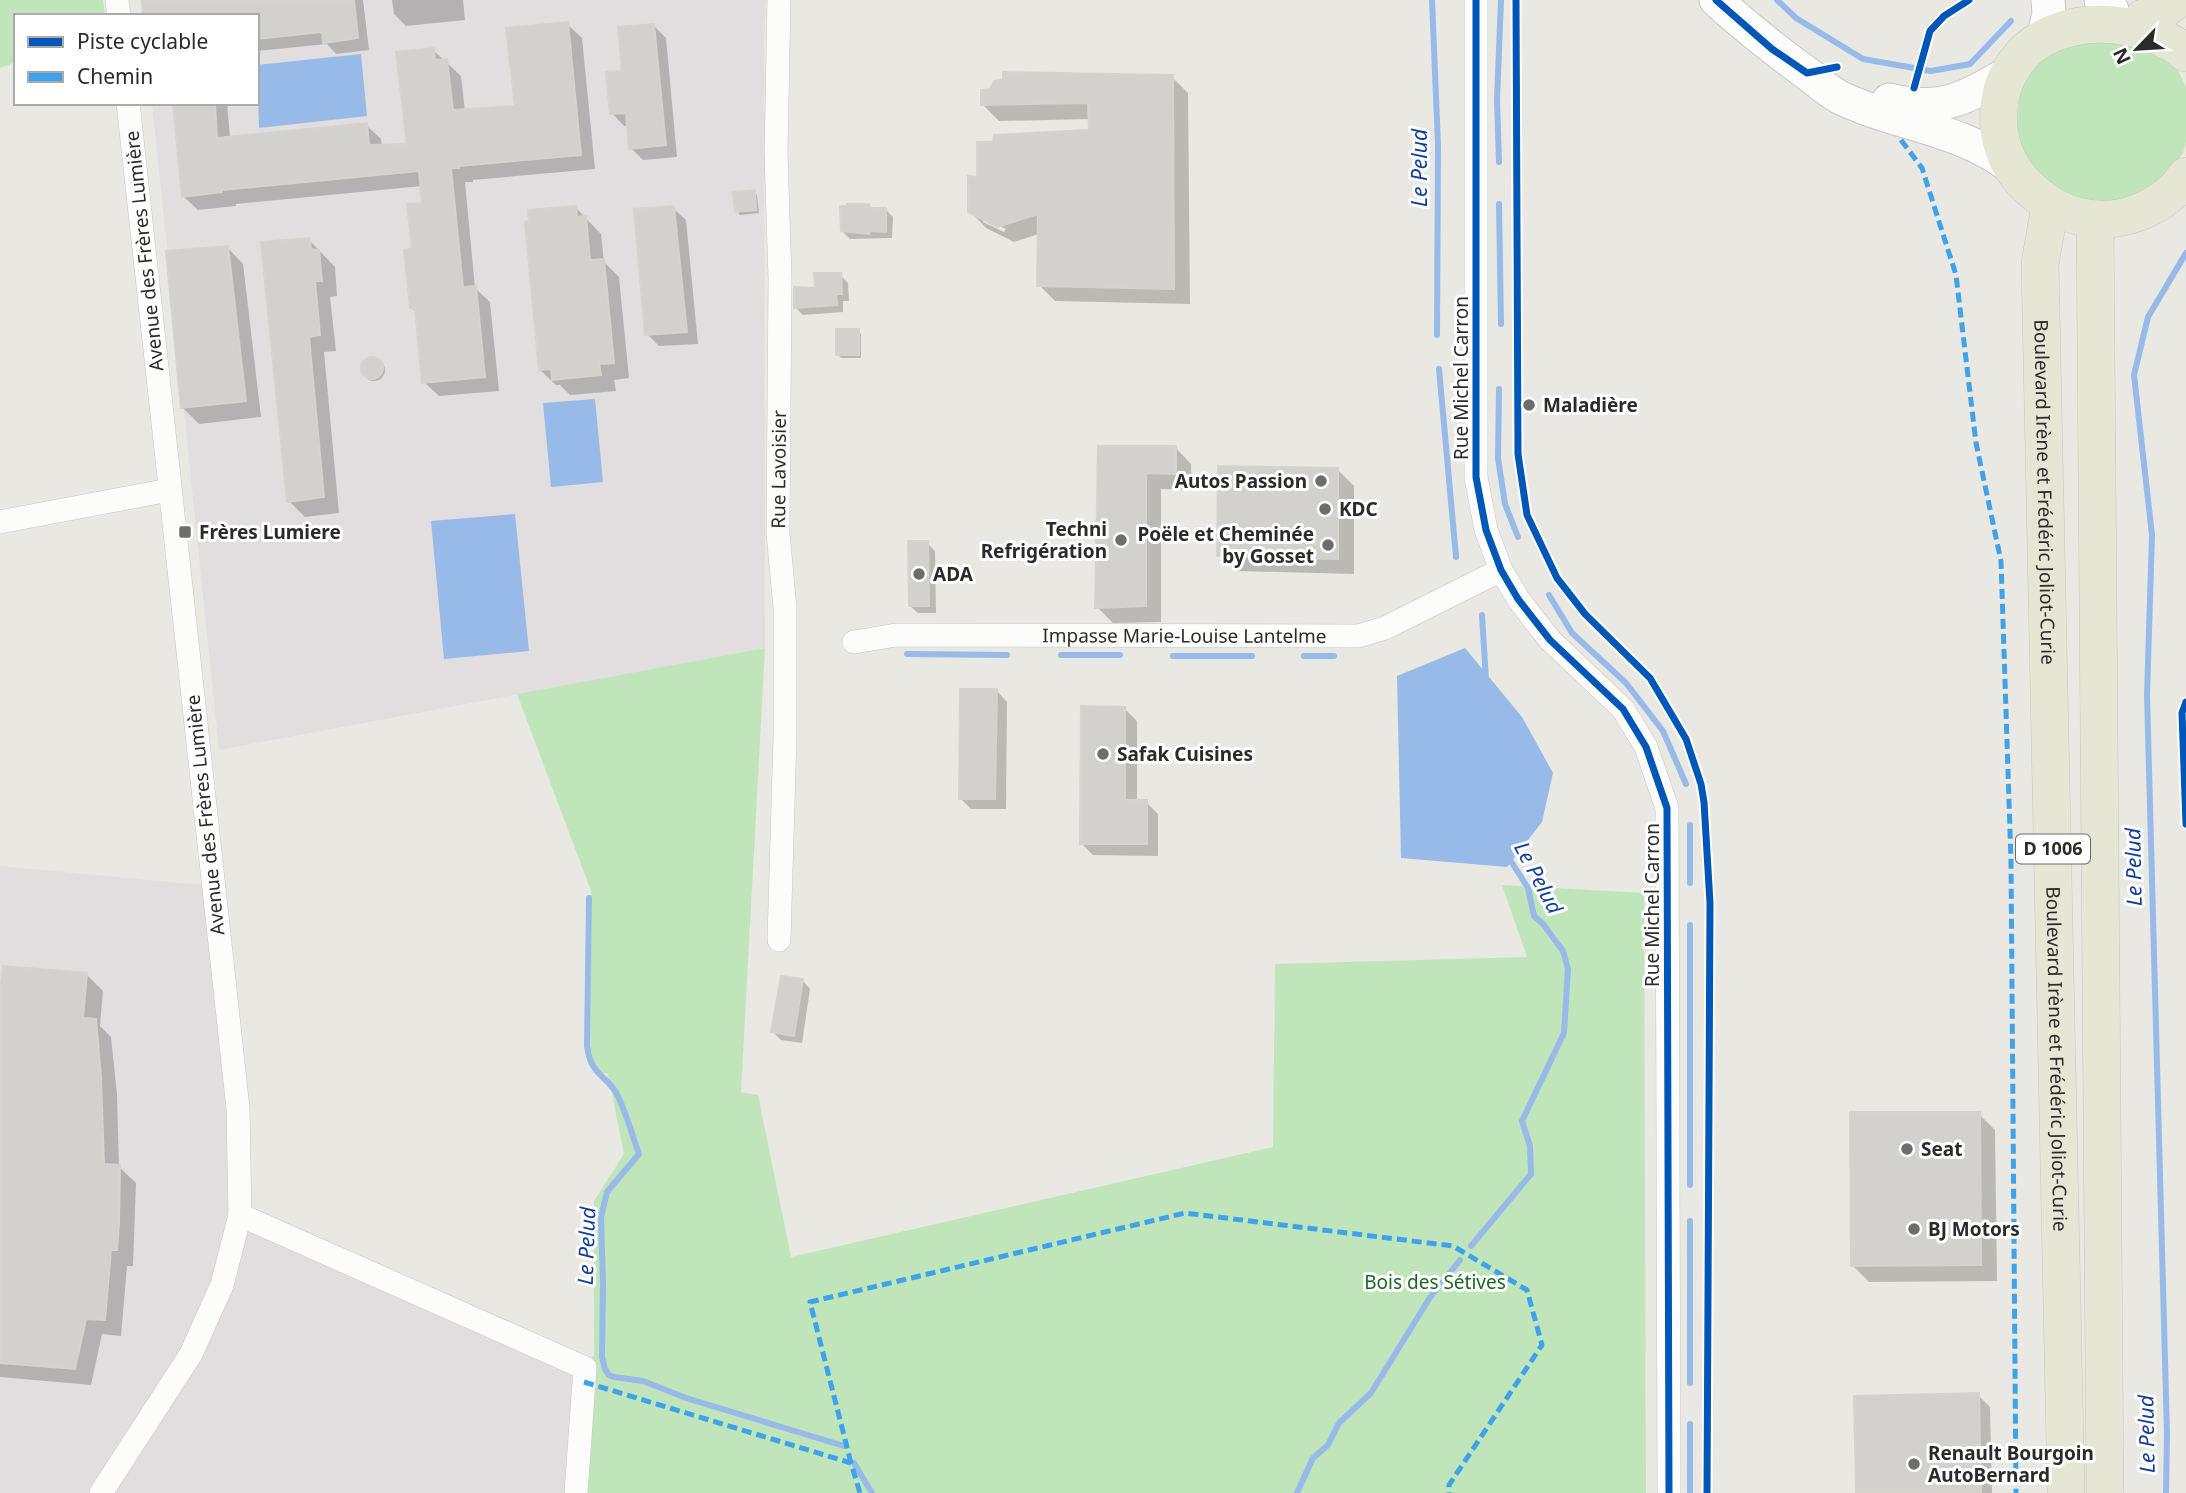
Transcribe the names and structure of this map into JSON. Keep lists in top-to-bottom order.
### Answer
{
  "streets": {
    "main road": ["Boulevard Irène et Frédéric Joliot-Curie", "D 1006"],
    "street": [
      "Avenue des Frères Lumière",
      "Rue Michel Carron",
      "Rue Lavoisier",
      "Impasse Marie-Louise Lantelme"
    ]
  },
  "crossings": [
    ["Rue Michel Carron", "Impasse Marie-Louise Lantelme"]
  ],
  "water": ["Le Pelud"],
  "parks": ["Bois des Sétives"],
  "places": {
    "other": [
      "Maladière",
      "Autos Passion",
      "KDC",
      "Techni Refrigération",
      "Poële et Cheminée by Gosset",
      "ADA",
      "Safak Cuisines",
      "Seat",
      "BJ Motors",
      "Renault Bourgoin AutoBernard"
    ],
    "transit": ["Frères Lumiere"]
  },
  "legend": ["Piste cyclable", "Chemin"],
  "north": "bottom left"
}
